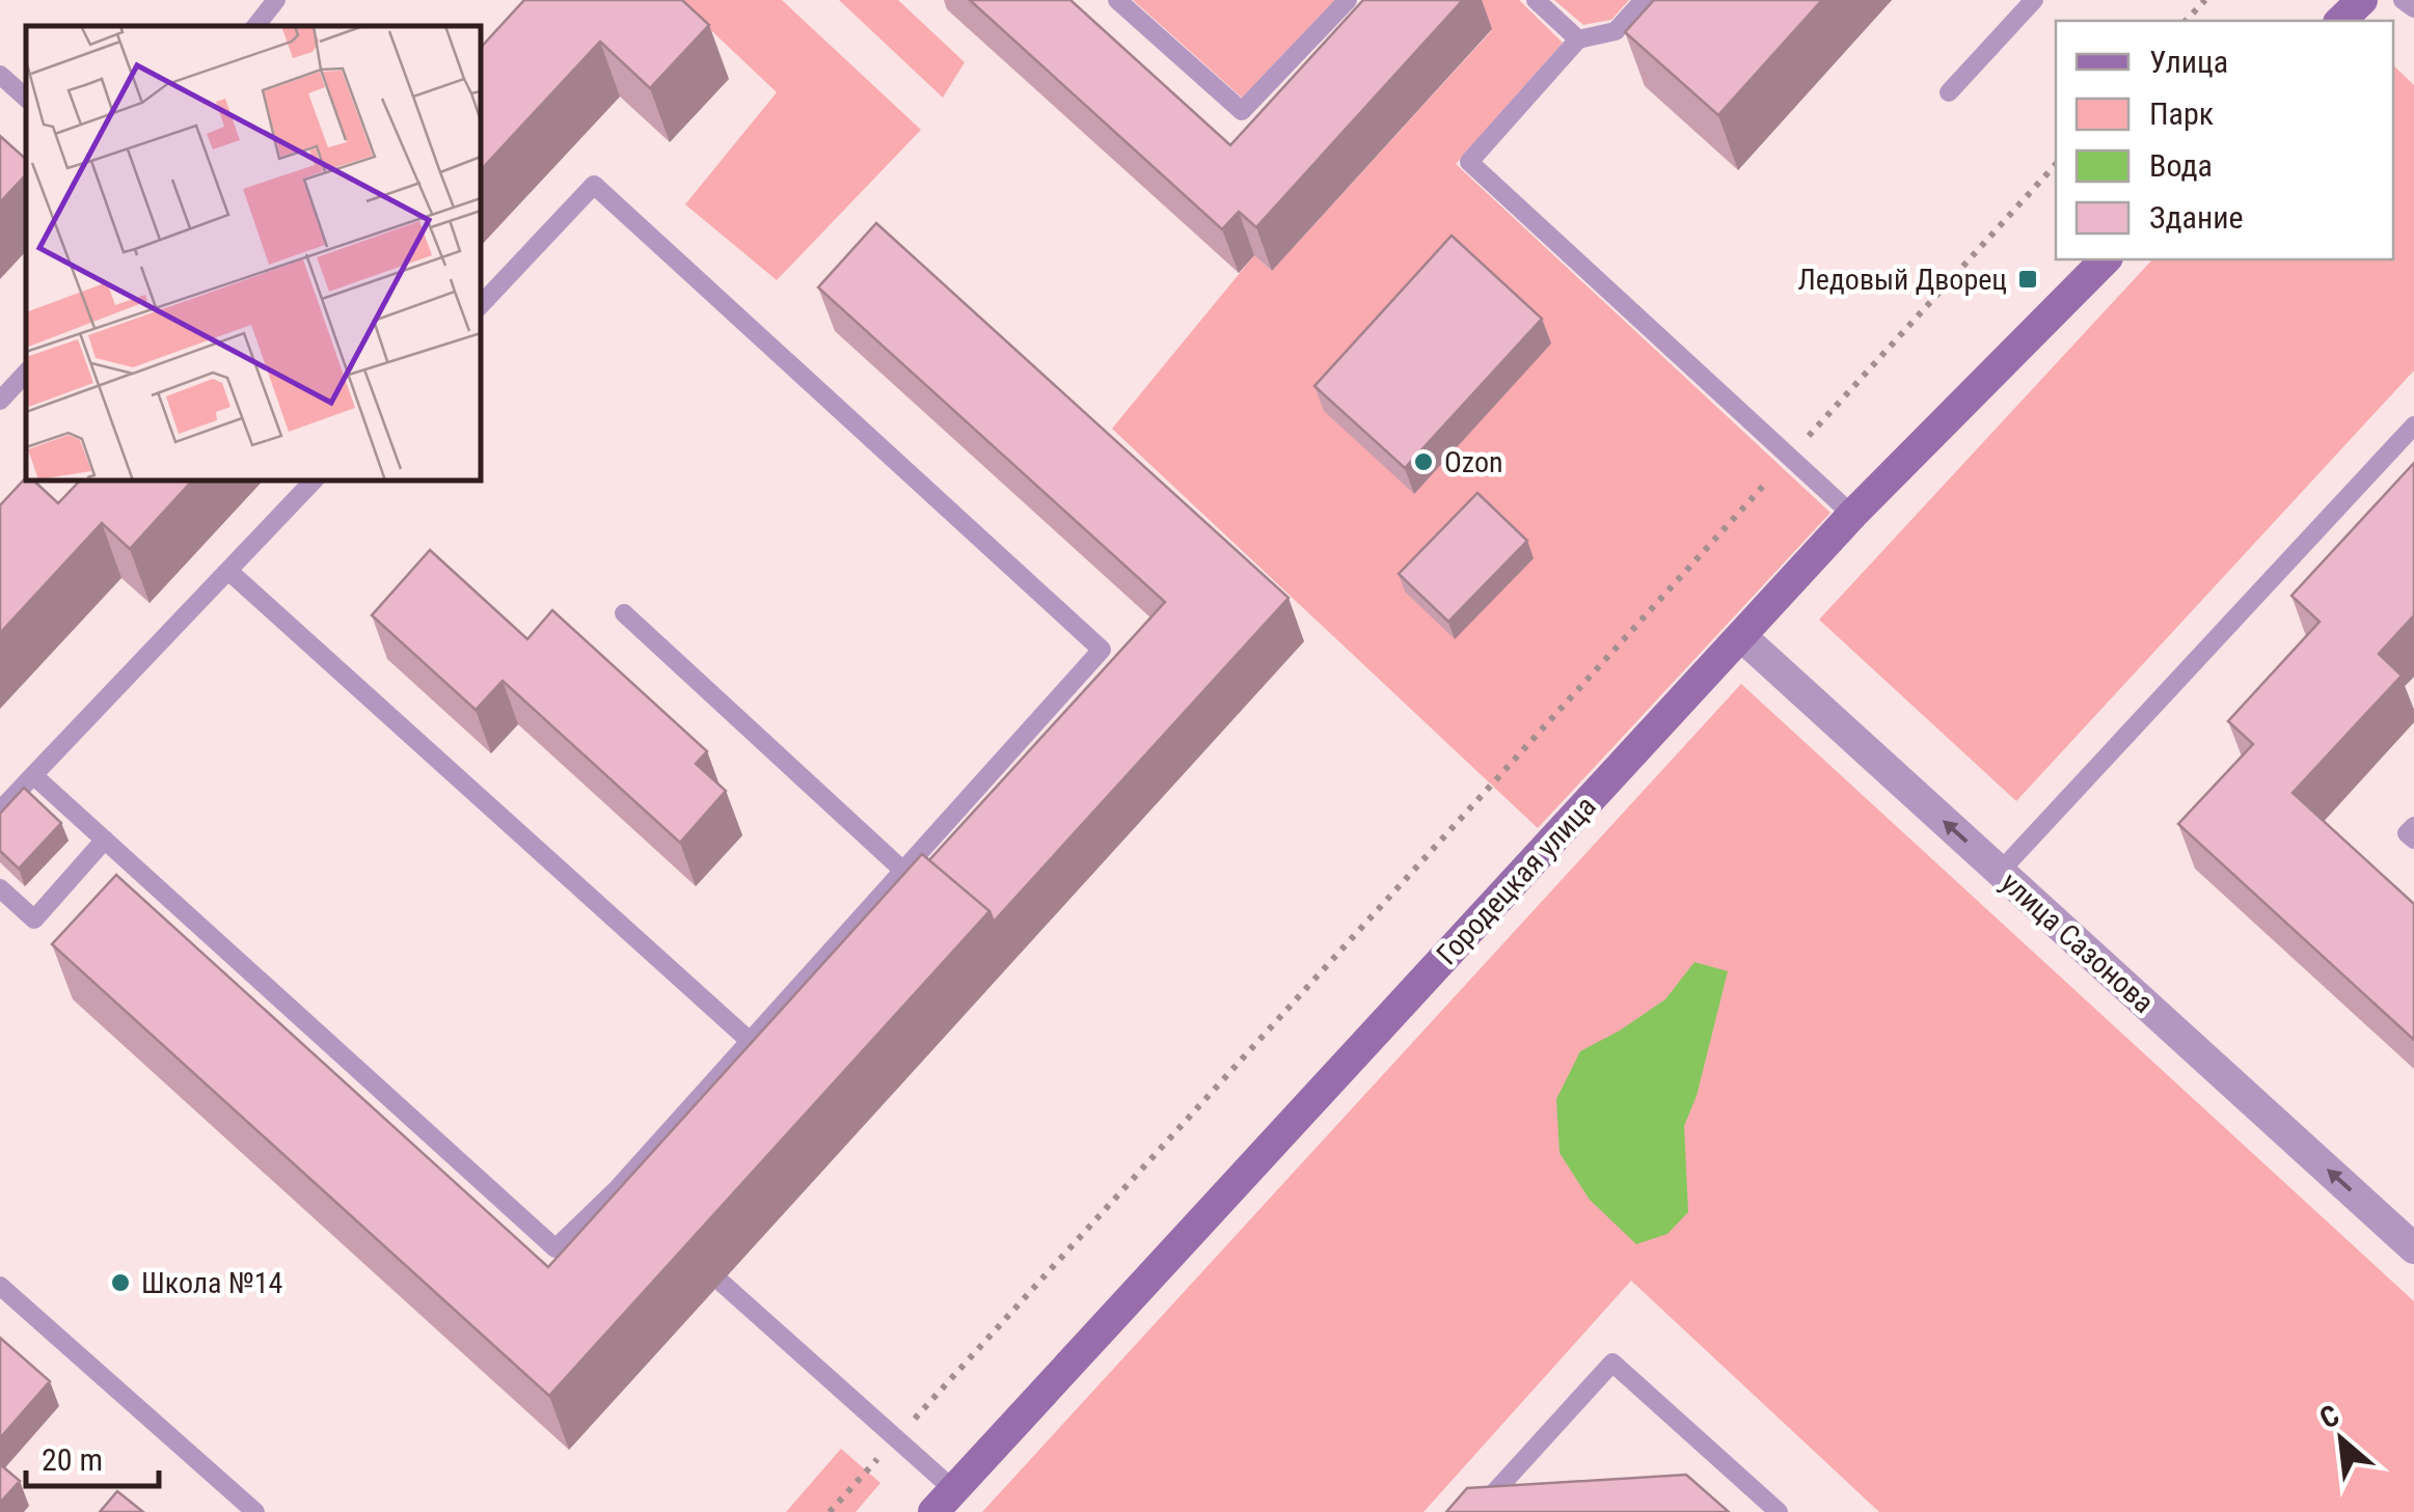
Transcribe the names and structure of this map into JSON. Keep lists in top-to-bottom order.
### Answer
{
  "streets": {
    "street": ["Городецкая улица", "улица Сазонова"]
  },
  "crossings": [
    ["Городецкая улица", "улица Сазонова"]
  ],
  "one_way": ["улица Сазонова"],
  "places": {
    "transit": ["Ледовый Дворец"],
    "other": ["Ozon", "Школа №14"]
  },
  "legend": [
    "Улица",
    "Парк",
    "Вода",
    "Здание"
  ],
  "scale_bar": "20 m",
  "north": "top left"
}
